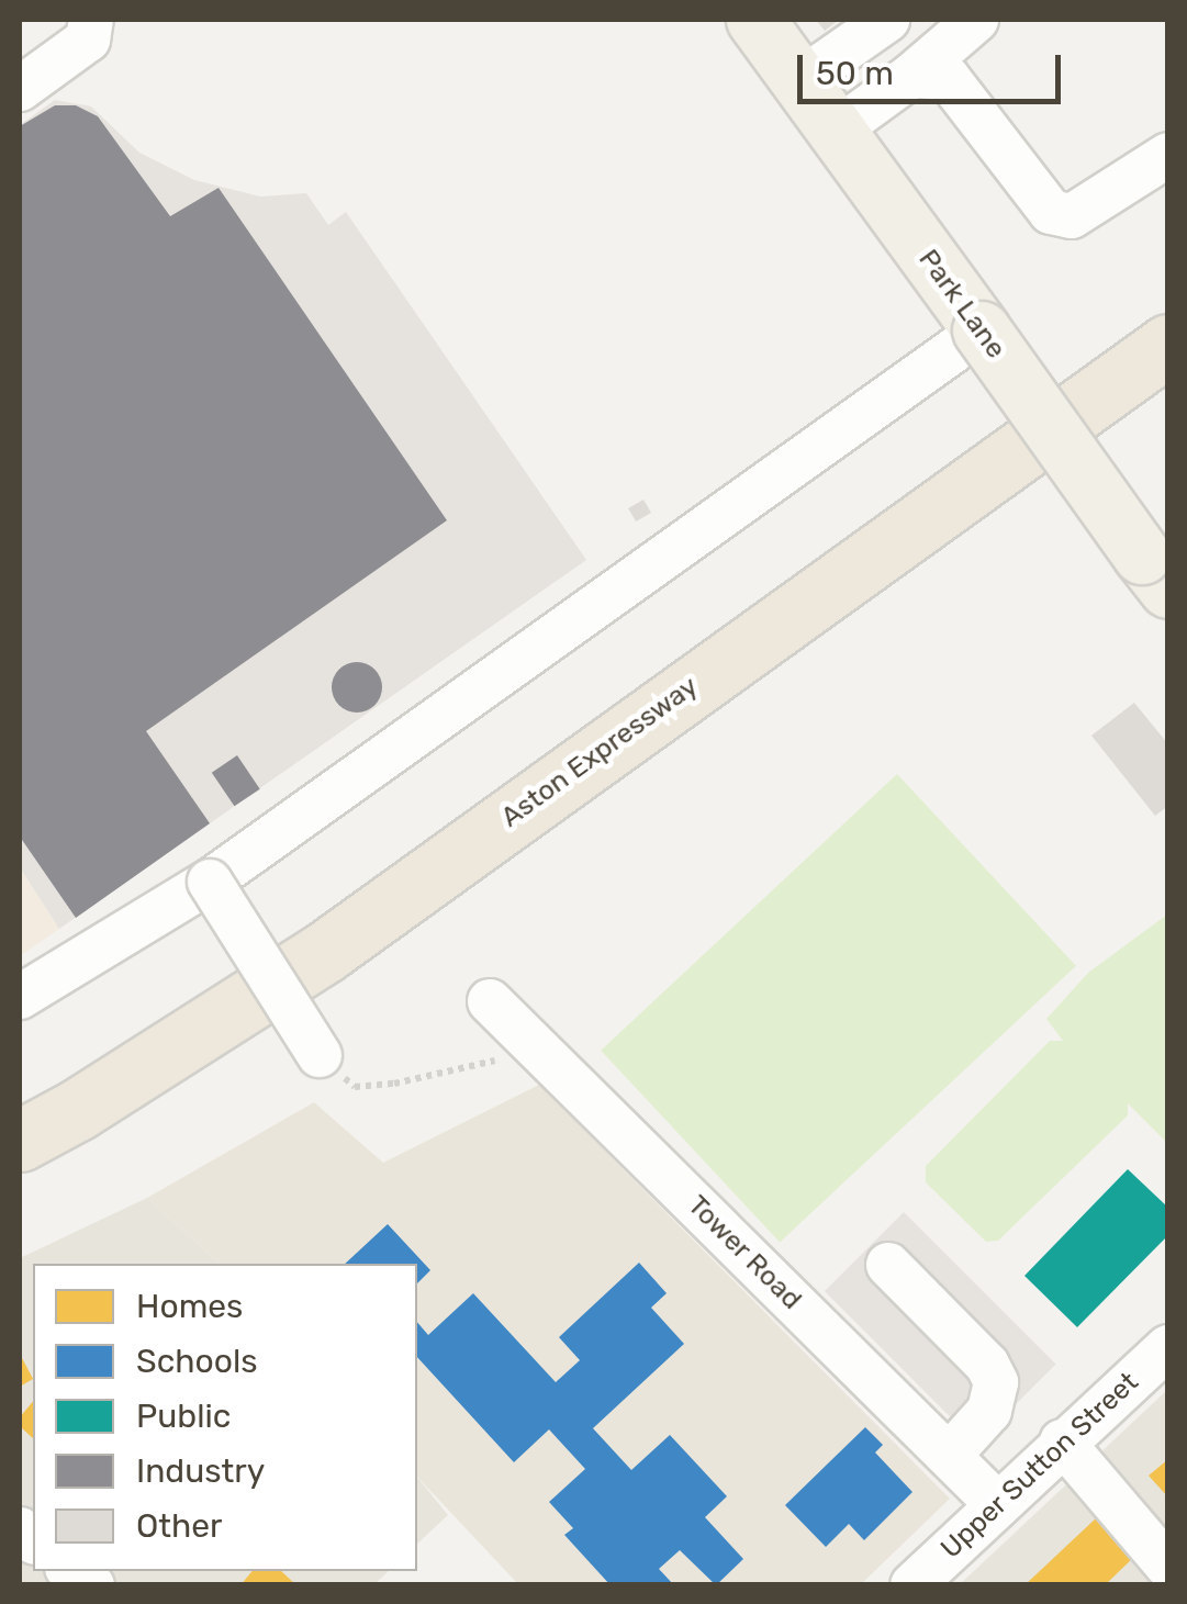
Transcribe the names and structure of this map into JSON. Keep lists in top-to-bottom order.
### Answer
{
  "streets": {
    "highway": ["Aston Expressway"],
    "main road": ["Park Lane"],
    "street": ["Tower Road", "Upper Sutton Street"]
  },
  "crossings": [
    ["Tower Road", "Upper Sutton Street"]
  ],
  "legend": [
    "Homes",
    "Schools",
    "Public",
    "Industry",
    "Other"
  ],
  "scale_bar": "50 m"
}
